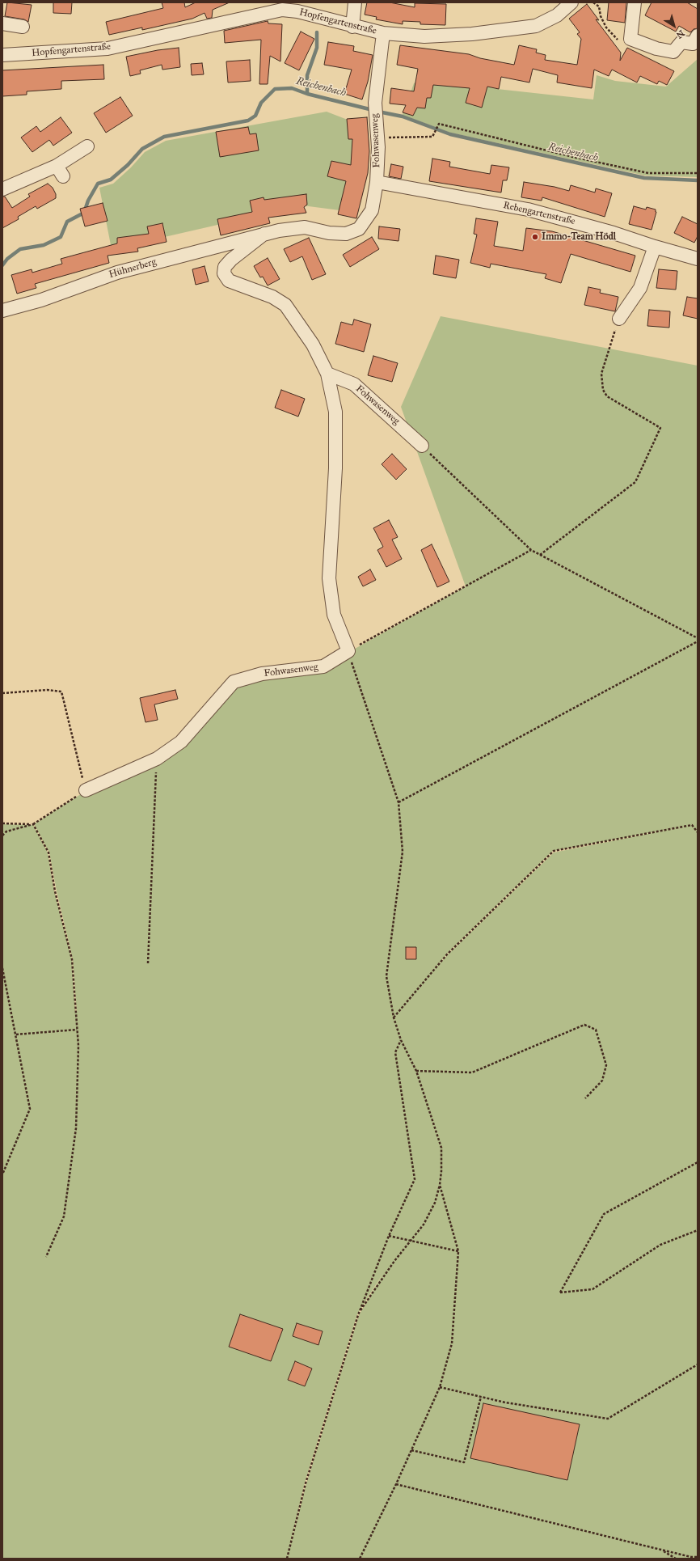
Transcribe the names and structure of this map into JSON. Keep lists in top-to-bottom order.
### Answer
{
  "streets": {
    "street": [
      "Hopfengartenstraße",
      "Fohwasenweg",
      "Rebengartenstraße",
      "Hühnerberg"
    ]
  },
  "crossings": [
    ["Hopfengartenstraße", "Fohwasenweg"],
    ["Fohwasenweg", "Rebengartenstraße"],
    ["Fohwasenweg", "Hühnerberg"]
  ],
  "water": ["Reichenbach"],
  "places": ["Immo-Team Hödl"],
  "north": "bottom right"
}
